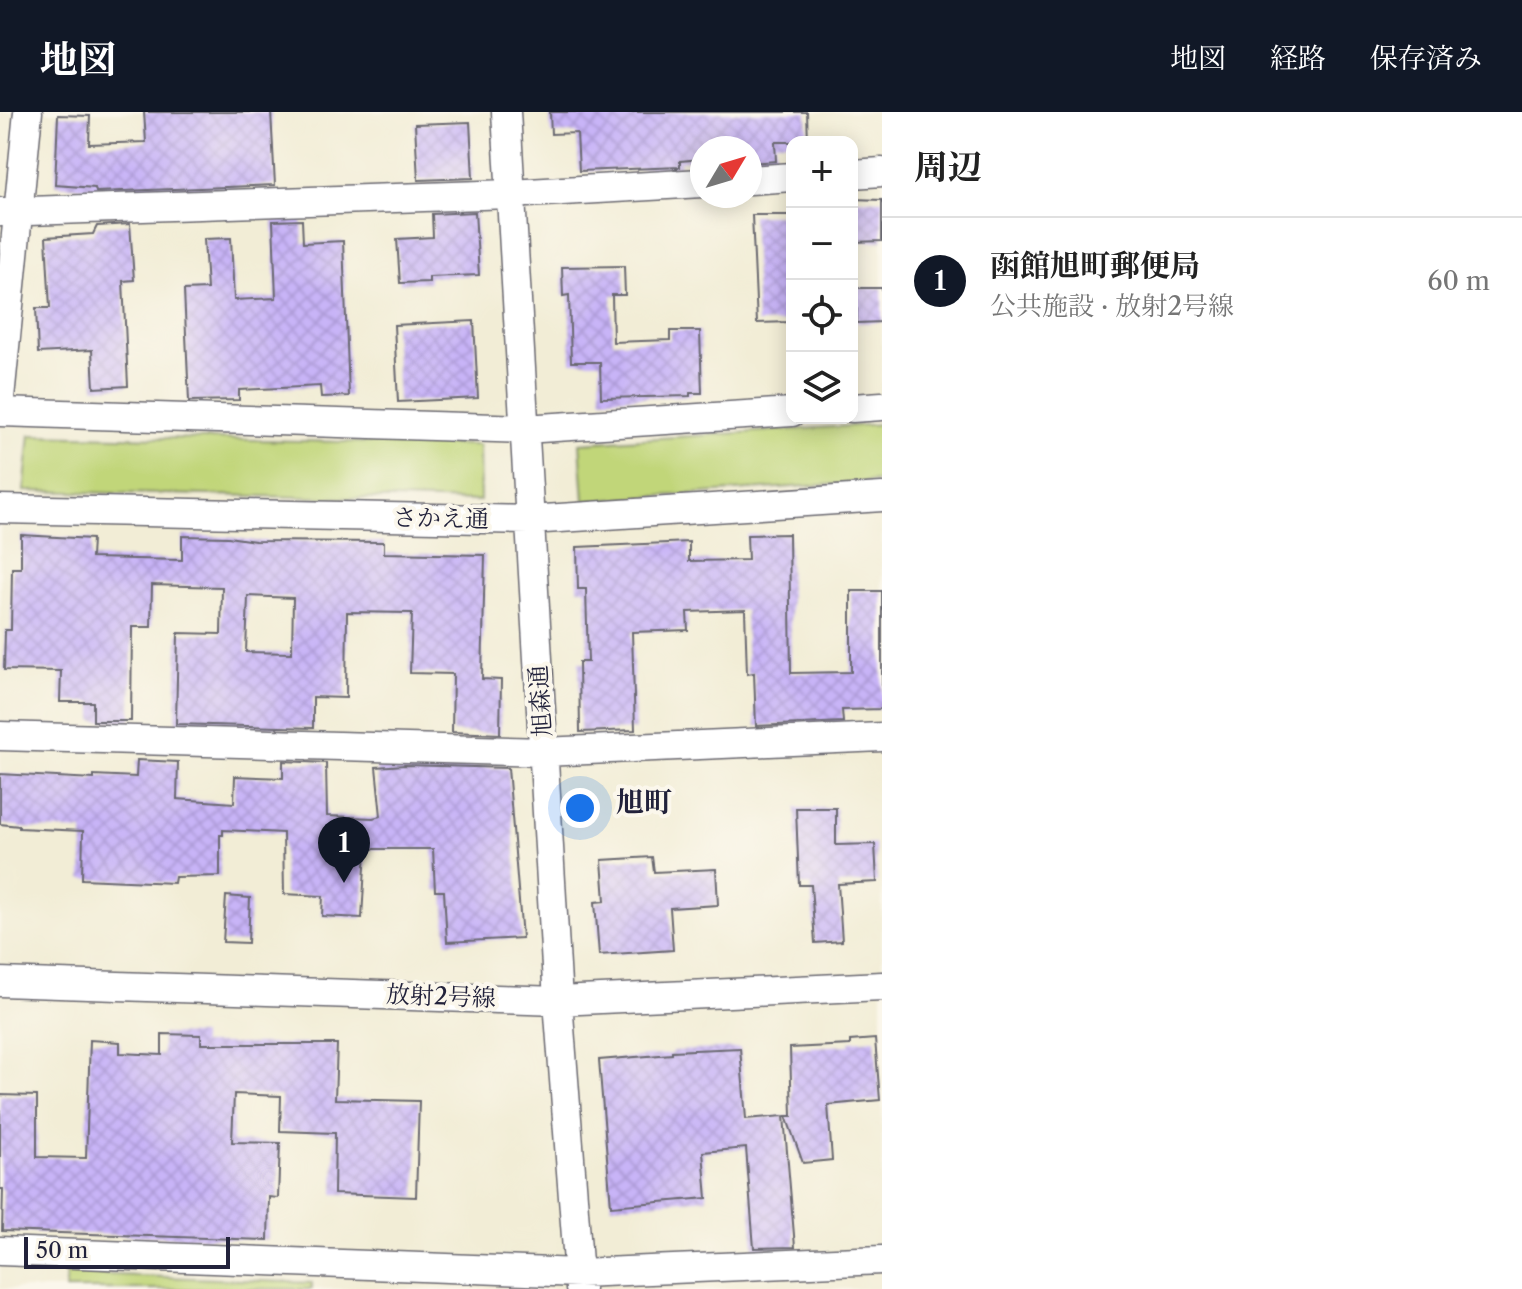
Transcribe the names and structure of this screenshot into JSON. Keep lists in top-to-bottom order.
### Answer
{
  "streets": {
    "street": ["さかえ通", "旭森通", "放射2号線"]
  },
  "crossings": [
    ["さかえ通", "旭森通"],
    ["旭森通", "放射2号線"]
  ],
  "districts": ["旭町"],
  "scale_bar": "50 m",
  "north": "top right",
  "page": {
    "header": "地図",
    "nav": ["地図", "経路", "保存済み"],
    "heading": "周辺",
    "map_buttons": ["+", "−"],
    "list": [
      {
        "mark": "1",
        "name": "函館旭町郵便局",
        "note": "公共施設 · 放射2号線",
        "value": "60 m"
      }
    ],
    "pins": "1",
    "scale": "50 m"
  }
}
